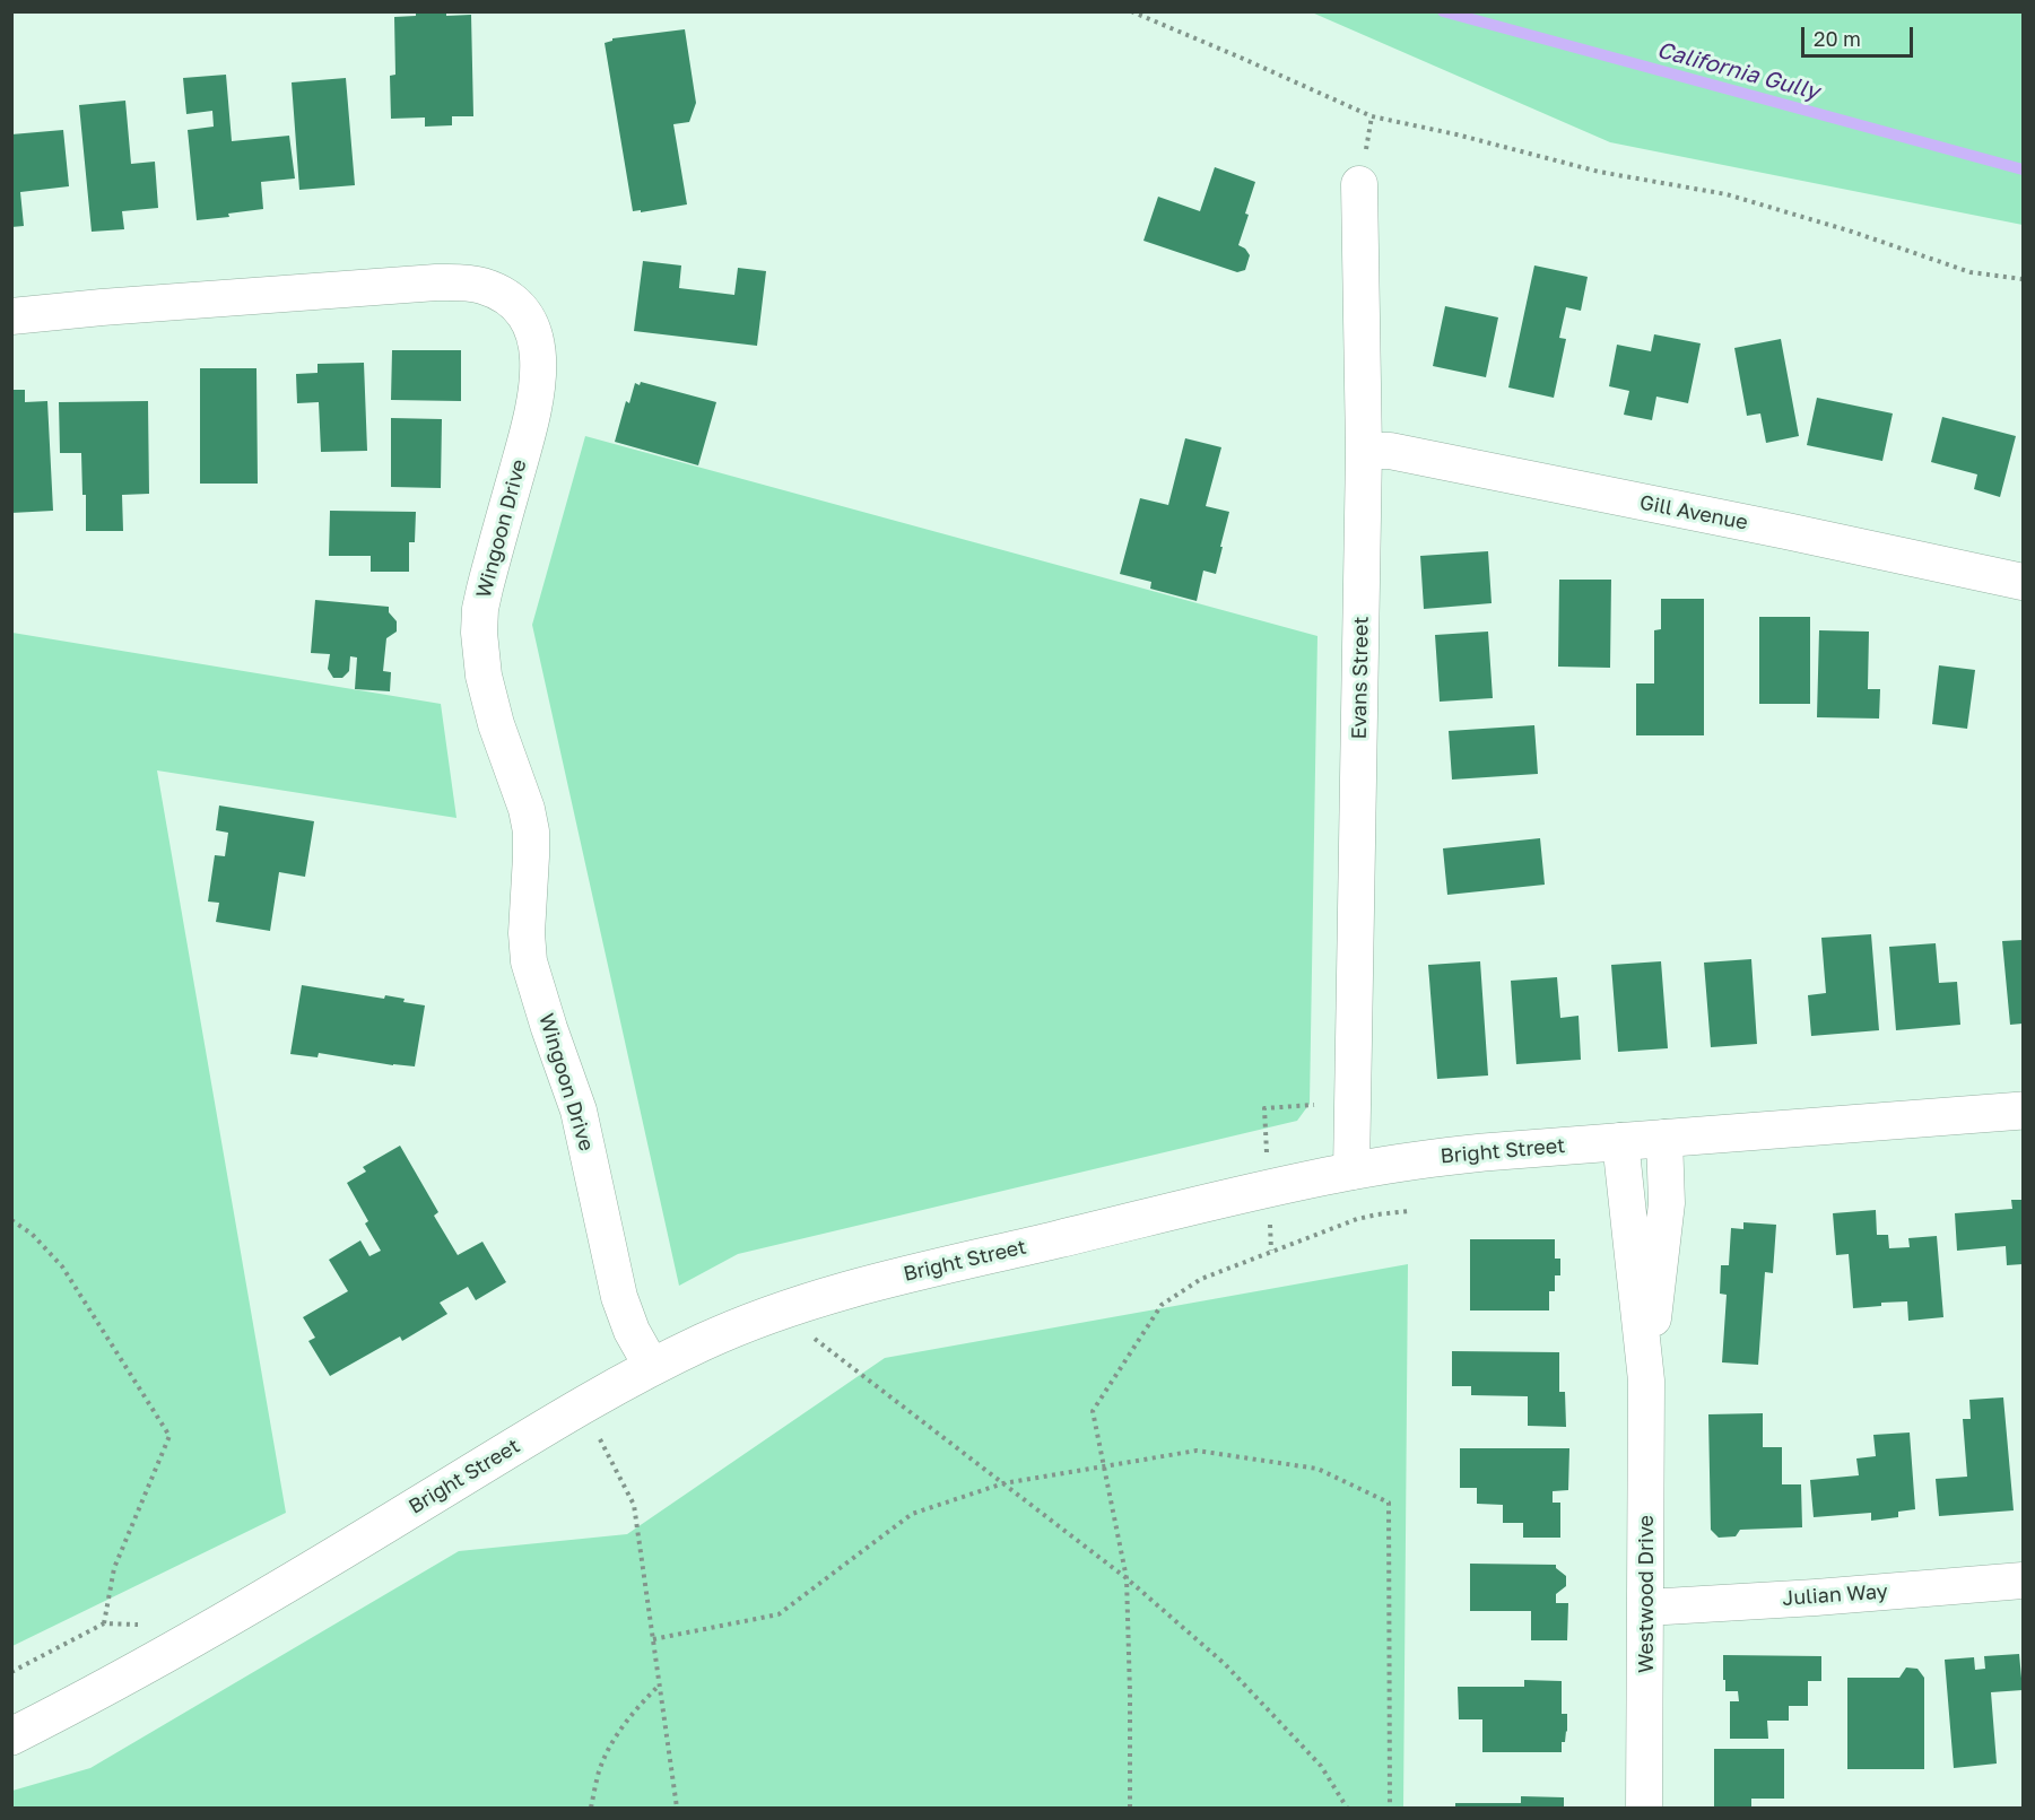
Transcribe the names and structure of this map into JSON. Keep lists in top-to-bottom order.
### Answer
{
  "streets": {
    "street": [
      "Gill Avenue",
      "Wingoon Drive",
      "Evans Street",
      "Bright Street",
      "Westwood Drive",
      "Julian Way"
    ]
  },
  "crossings": [
    ["Gill Avenue", "Evans Street"],
    ["Wingoon Drive", "Bright Street"],
    ["Evans Street", "Bright Street"],
    ["Bright Street", "Westwood Drive"],
    ["Westwood Drive", "Julian Way"]
  ],
  "water": ["California Gully"],
  "scale_bar": "20 m"
}
